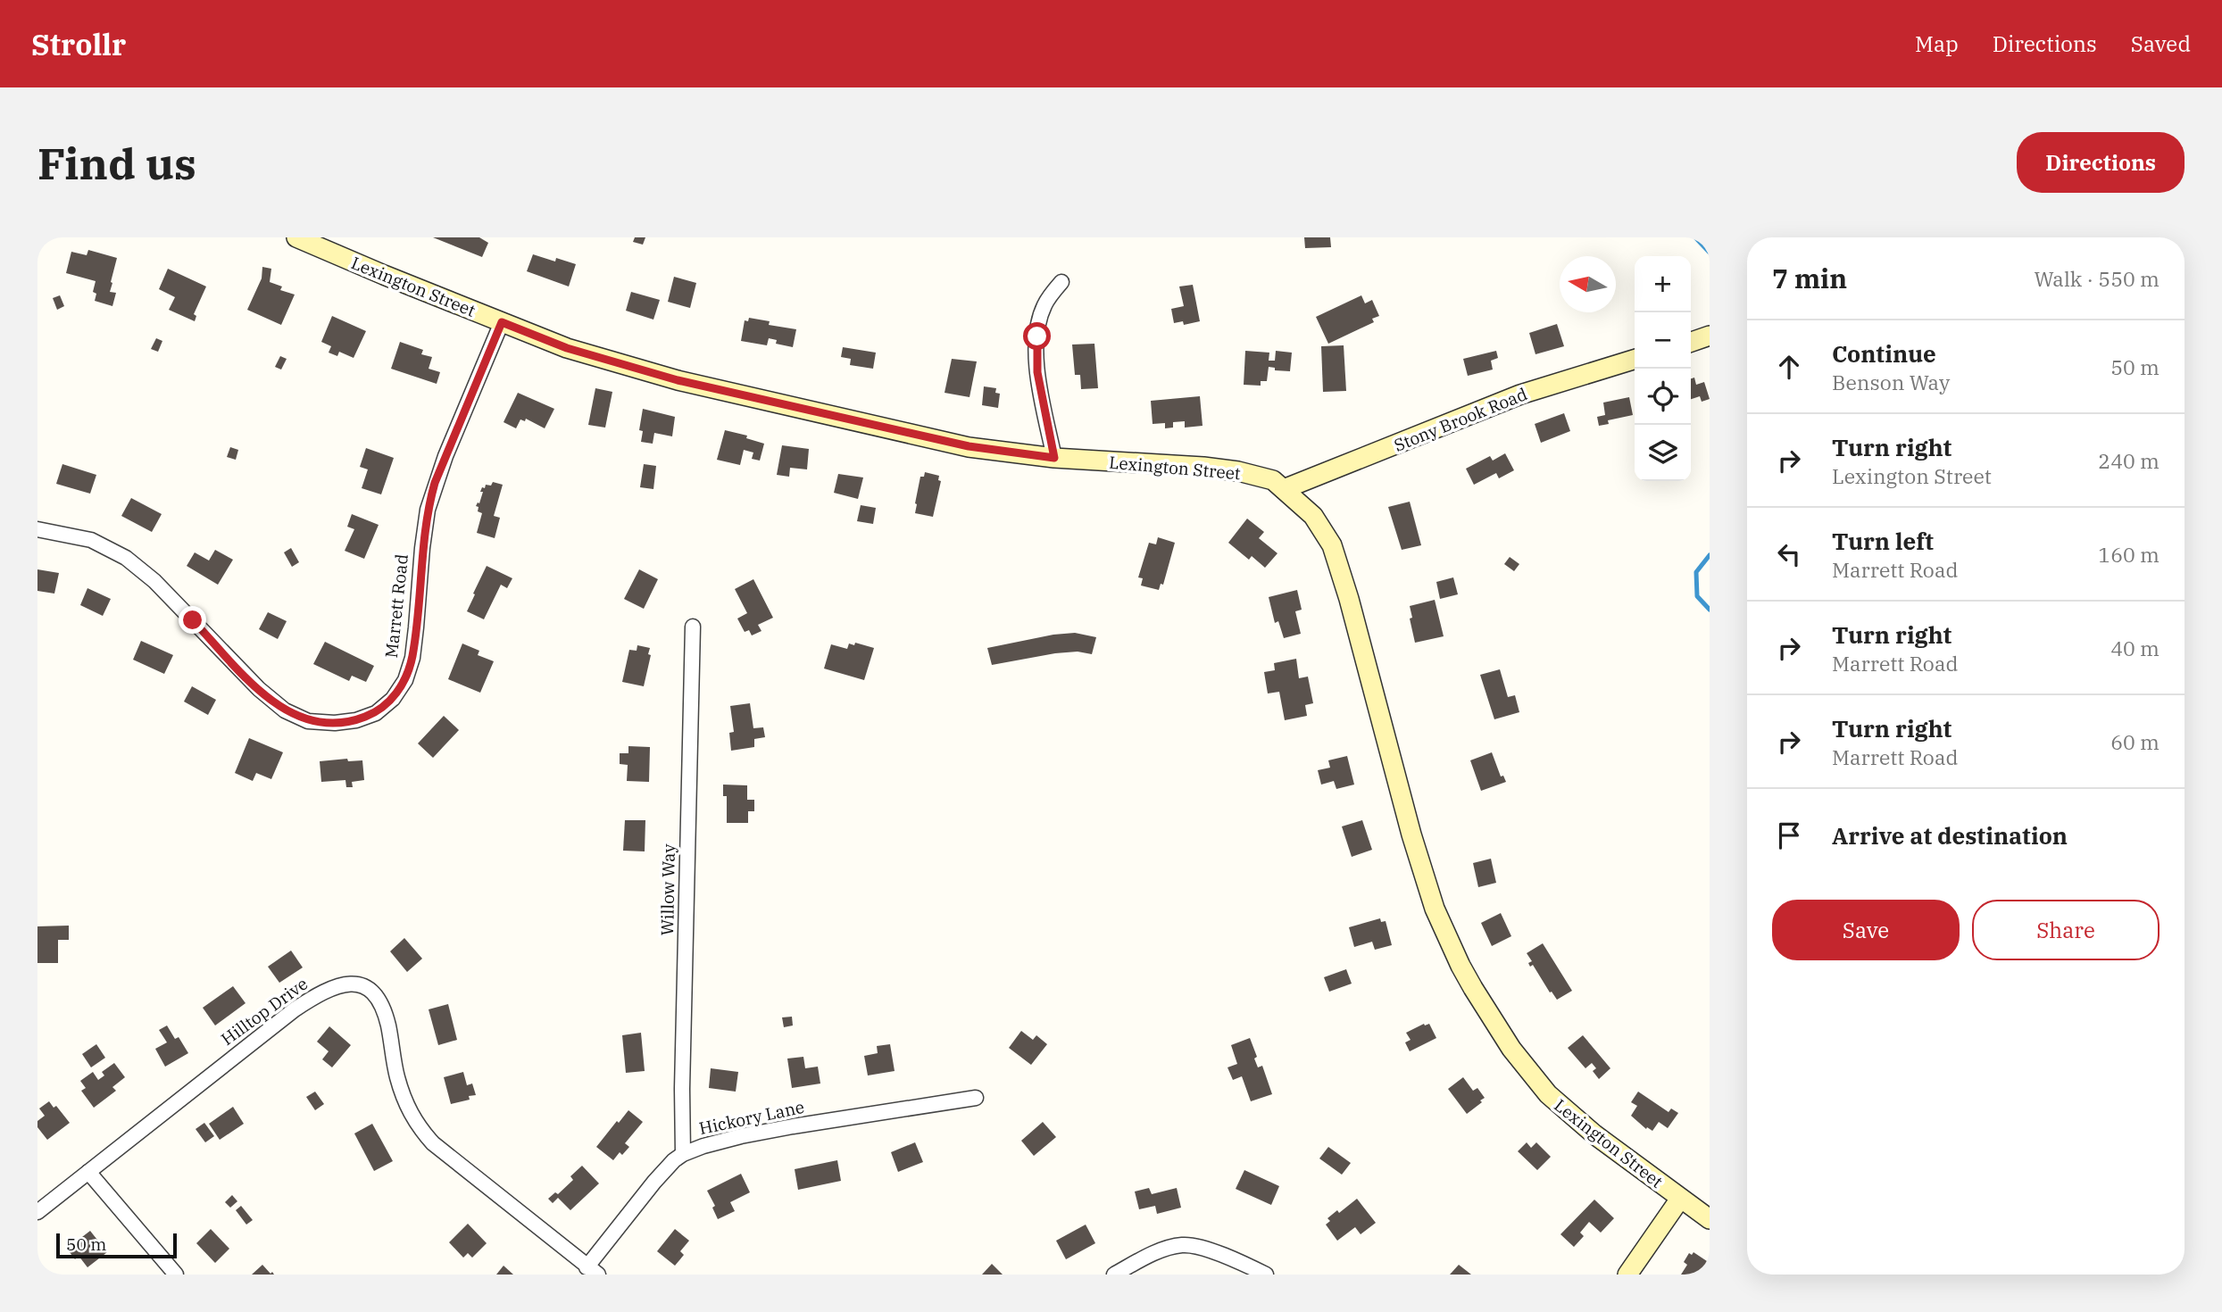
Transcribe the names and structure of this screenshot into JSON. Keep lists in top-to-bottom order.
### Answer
{
  "streets": {
    "street": [
      "Lexington Street",
      "Stony Brook Road",
      "Marrett Road",
      "Willow Way",
      "Hilltop Drive",
      "Hickory Lane"
    ]
  },
  "crossings": [
    ["Lexington Street", "Stony Brook Road"],
    ["Lexington Street", "Marrett Road"],
    ["Willow Way", "Hickory Lane"],
    ["Hilltop Drive", "Hickory Lane"]
  ],
  "scale_bar": "50 m",
  "north": "left",
  "page": {
    "header": "Strollr",
    "nav": ["Map", "Directions", "Saved"],
    "buttons": [
      "Directions",
      ["Save", "Share"]
    ],
    "title": "Find us",
    "heading": ["7 min", "Walk · 550 m"],
    "map_buttons": ["+", "−"],
    "list": [
      ["Continue", "Benson Way", "50 m"],
      ["Turn right", "Lexington Street", "240 m"],
      ["Turn left", "Marrett Road", "160 m"],
      ["Turn right", "Marrett Road", "40 m"],
      ["Turn right", "Marrett Road", "60 m"],
      "Arrive at destination"
    ],
    "scale": "50 m"
  }
}
